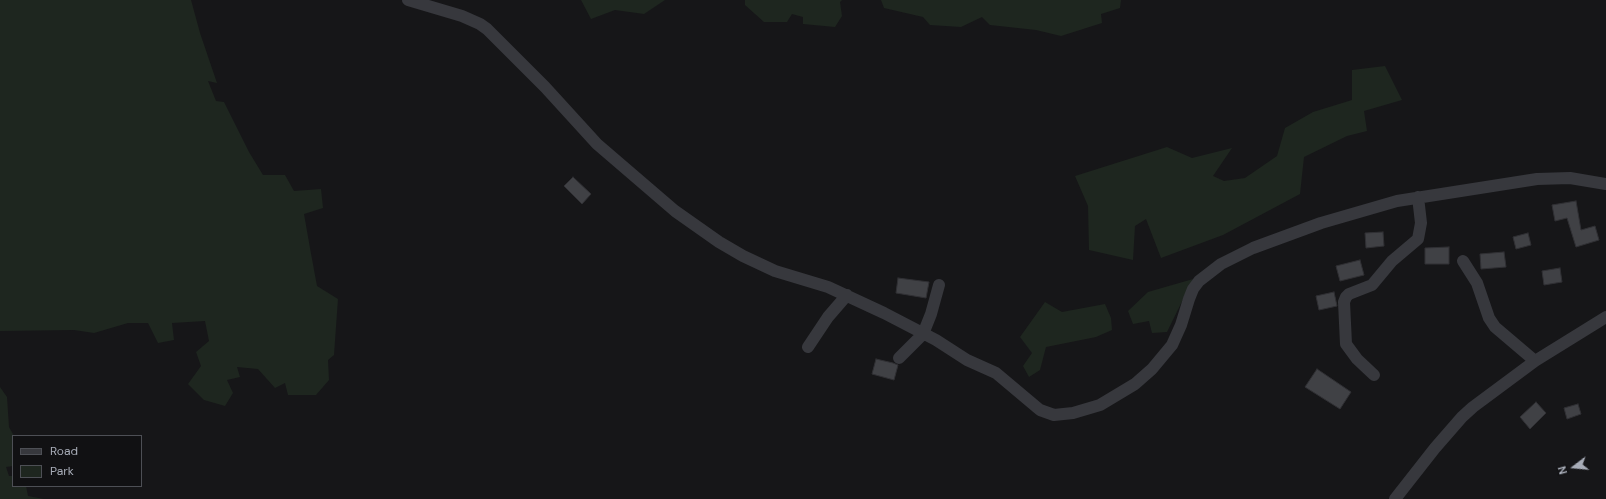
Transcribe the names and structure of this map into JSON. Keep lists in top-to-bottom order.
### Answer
{
  "legend": ["Road", "Park"],
  "north": "left"
}
